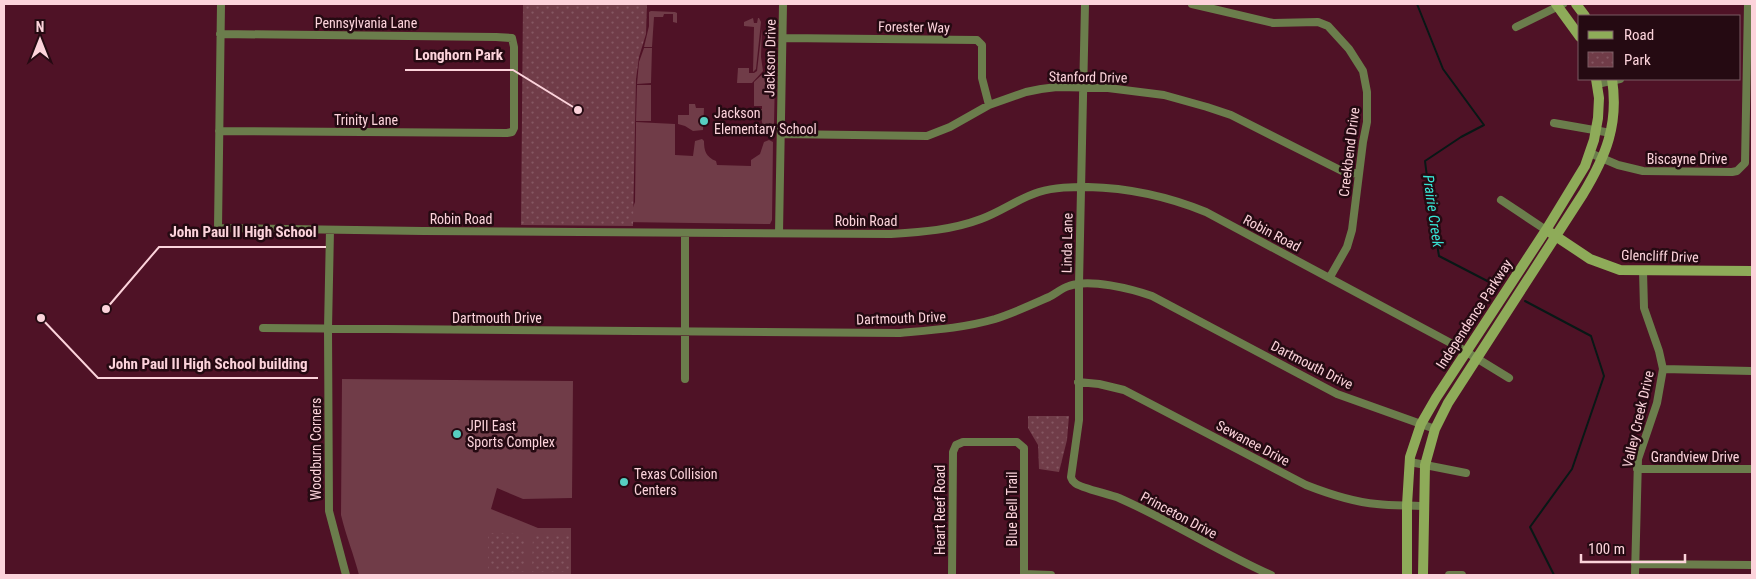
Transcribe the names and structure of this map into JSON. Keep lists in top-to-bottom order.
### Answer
{
  "streets": {
    "main road": ["Glencliff Drive", "Independence Parkway"],
    "street": [
      "Pennsylvania Lane",
      "Forester Way",
      "Jackson Drive",
      "Stanford Drive",
      "Trinity Lane",
      "Creekbend Drive",
      "Biscayne Drive",
      "Robin Road",
      "Linda Lane",
      "Dartmouth Drive",
      "Valley Creek Drive",
      "Sewanee Drive",
      "Woodburn Corners",
      "Grandview Drive",
      "Blue Bell Trail",
      "Heart Reef Road",
      "Princeton Drive"
    ]
  },
  "crossings": [
    ["Pennsylvania Lane", "Trinity Lane"],
    ["Forester Way", "Jackson Drive"],
    ["Forester Way", "Stanford Drive"],
    ["Jackson Drive", "Stanford Drive"],
    ["Jackson Drive", "Robin Road"],
    ["Stanford Drive", "Creekbend Drive"],
    ["Stanford Drive", "Linda Lane"],
    ["Trinity Lane", "Robin Road"],
    ["Creekbend Drive", "Robin Road"],
    ["Biscayne Drive", "Independence Parkway"],
    ["Robin Road", "Linda Lane"],
    ["Robin Road", "Independence Parkway"],
    ["Robin Road", "Woodburn Corners"],
    ["Linda Lane", "Dartmouth Drive"],
    ["Linda Lane", "Sewanee Drive"],
    ["Linda Lane", "Princeton Drive"],
    ["Glencliff Drive", "Independence Parkway"],
    ["Glencliff Drive", "Valley Creek Drive"],
    ["Independence Parkway", "Dartmouth Drive"],
    ["Independence Parkway", "Sewanee Drive"],
    ["Dartmouth Drive", "Woodburn Corners"],
    ["Valley Creek Drive", "Grandview Drive"],
    ["Blue Bell Trail", "Heart Reef Road"]
  ],
  "water": ["Prairie Creek"],
  "places": [
    "Longhorn Park",
    "Jackson Elementary School",
    "John Paul II High School",
    "John Paul II High School building",
    "JPII East Sports Complex",
    "Texas Collision Centers"
  ],
  "legend": ["Road", "Park"],
  "scale_bar": "100 m",
  "north": "top"
}
